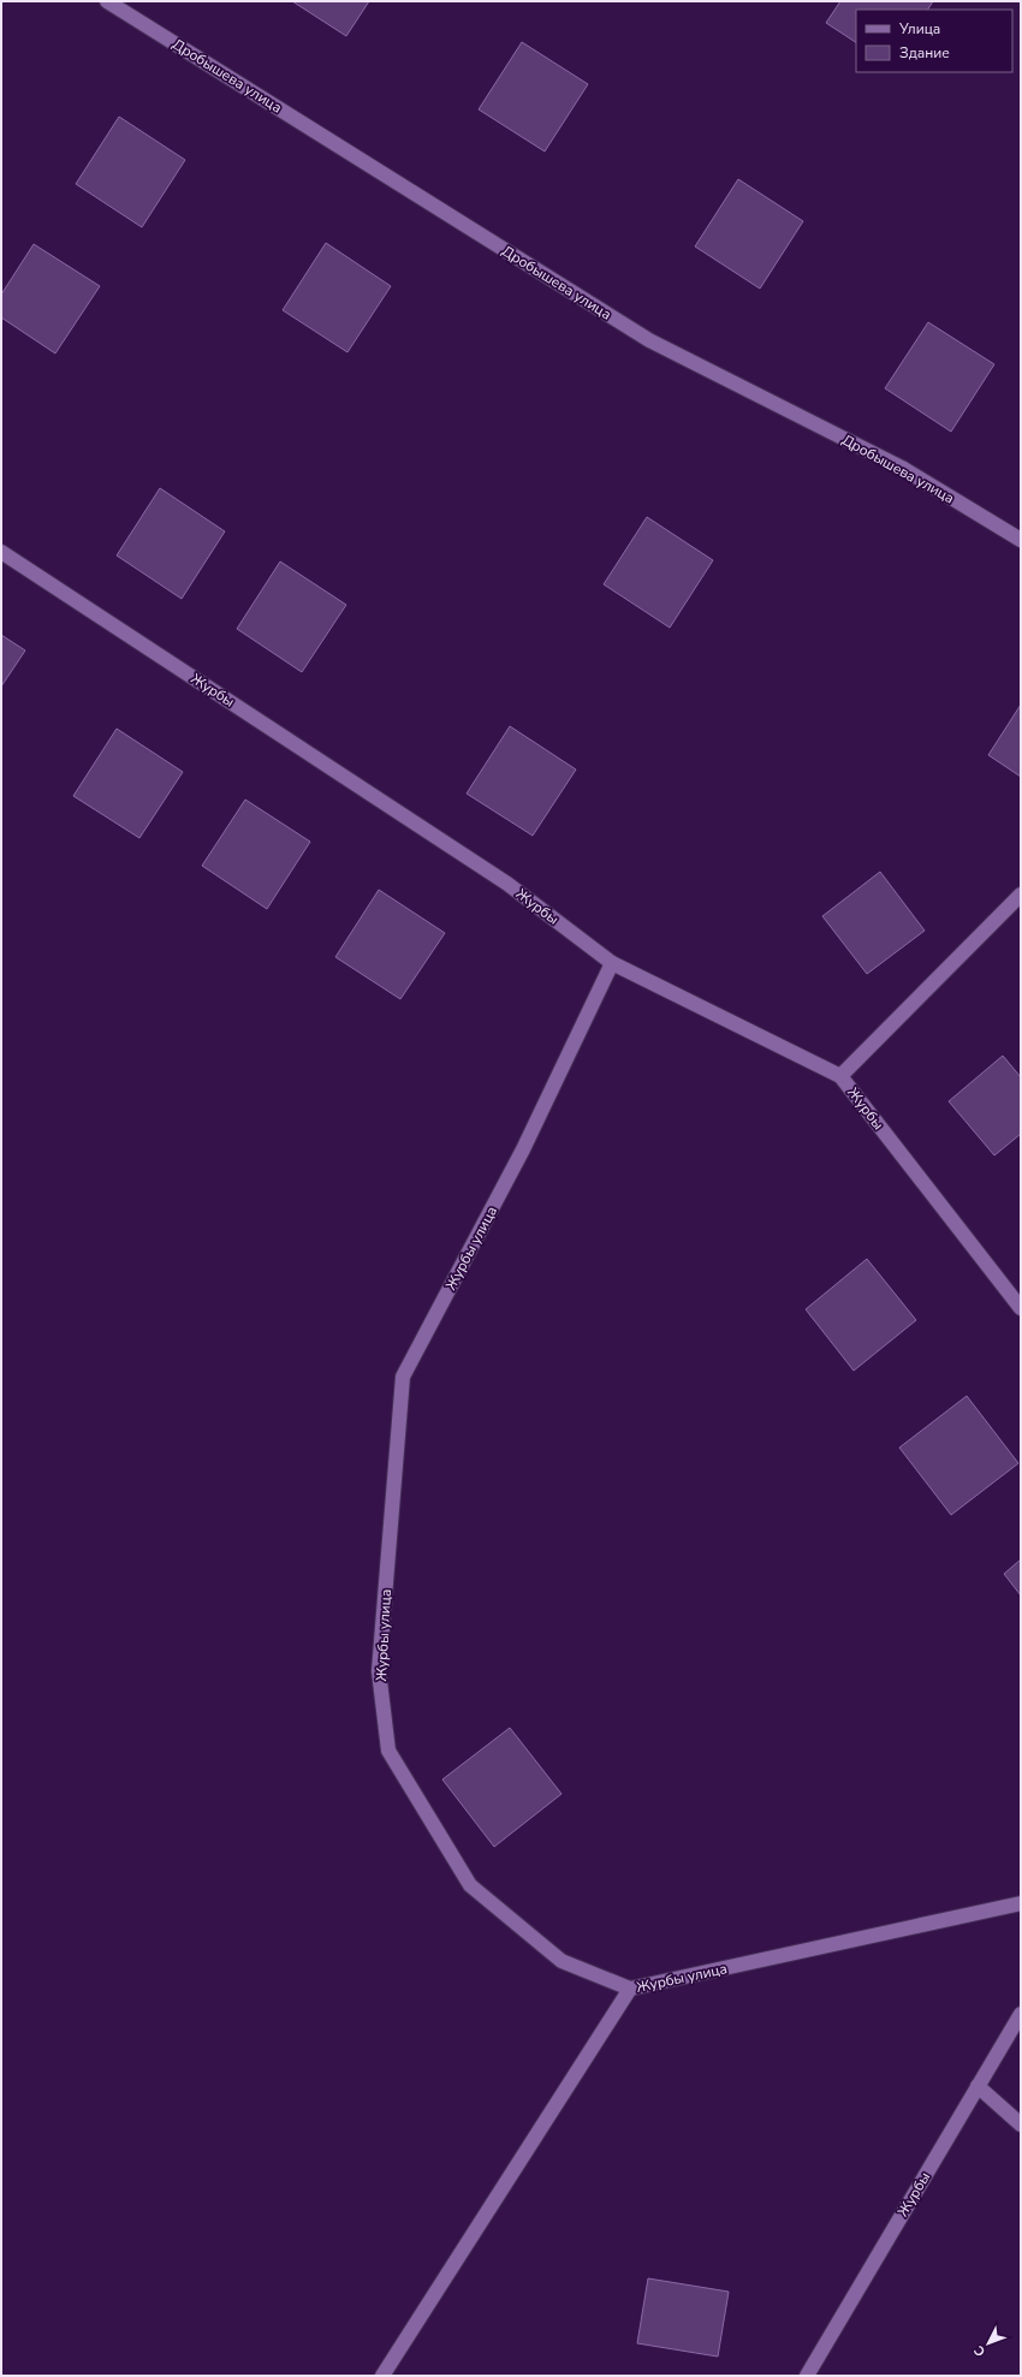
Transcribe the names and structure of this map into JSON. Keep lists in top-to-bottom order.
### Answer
{
  "streets": {
    "street": ["Дробышева улица", "Журбы", "Журбы улица"]
  },
  "crossings": [
    ["Журбы", "Журбы улица"]
  ],
  "legend": ["Улица", "Здание"],
  "north": "bottom left"
}
